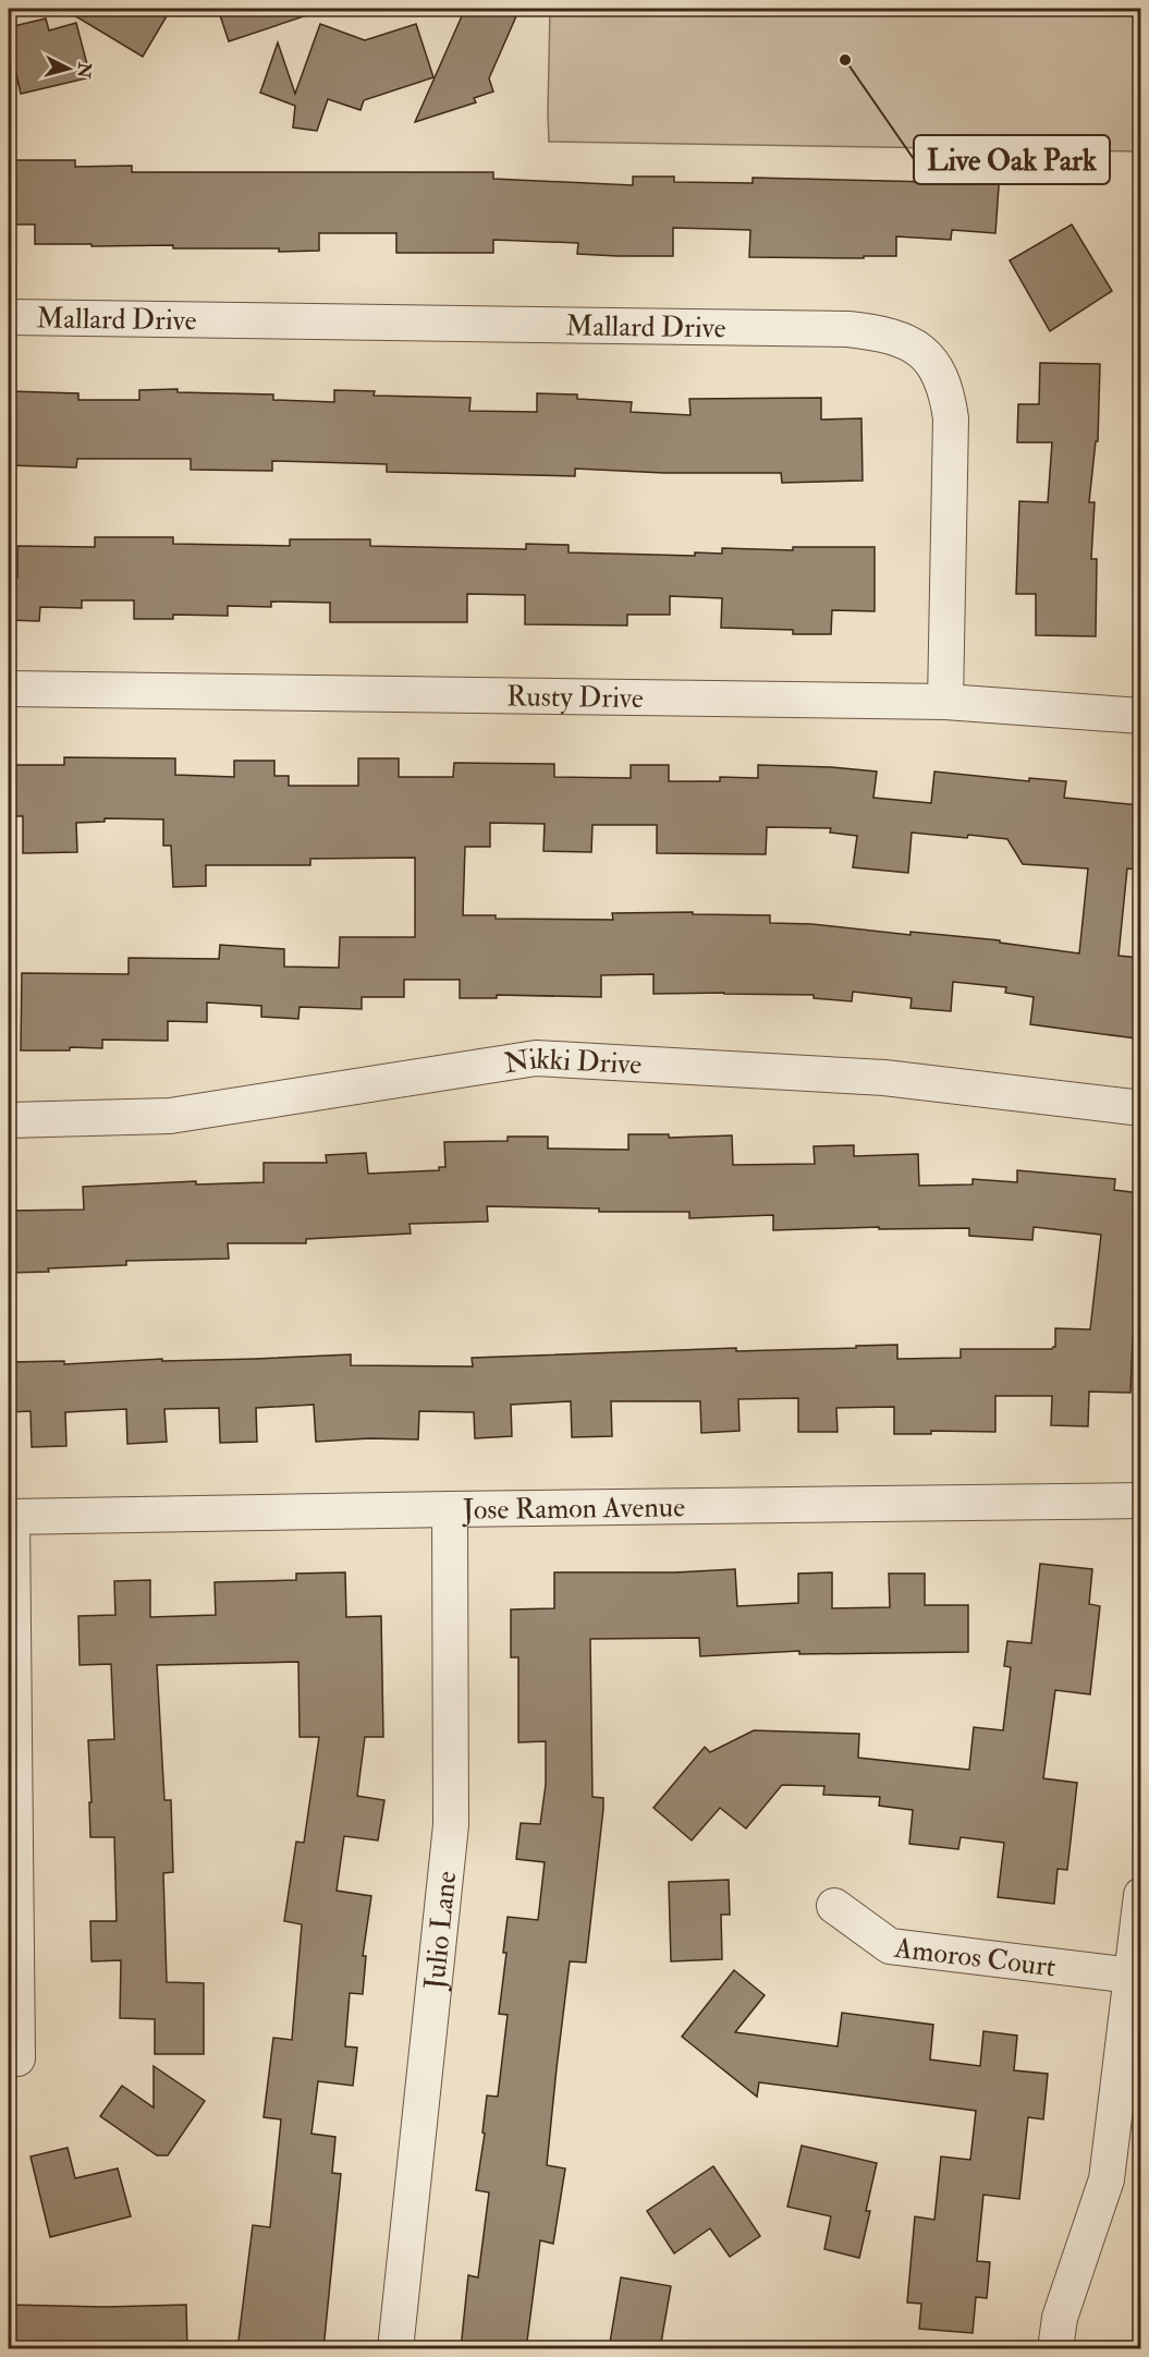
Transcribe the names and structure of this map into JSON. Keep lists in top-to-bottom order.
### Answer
{
  "streets": {
    "street": [
      "Mallard Drive",
      "Rusty Drive",
      "Nikki Drive",
      "Jose Ramon Avenue",
      "Julio Lane",
      "Amoros Court"
    ]
  },
  "crossings": [
    ["Mallard Drive", "Rusty Drive"],
    ["Jose Ramon Avenue", "Julio Lane"]
  ],
  "places": ["Live Oak Park"],
  "north": "right"
}
